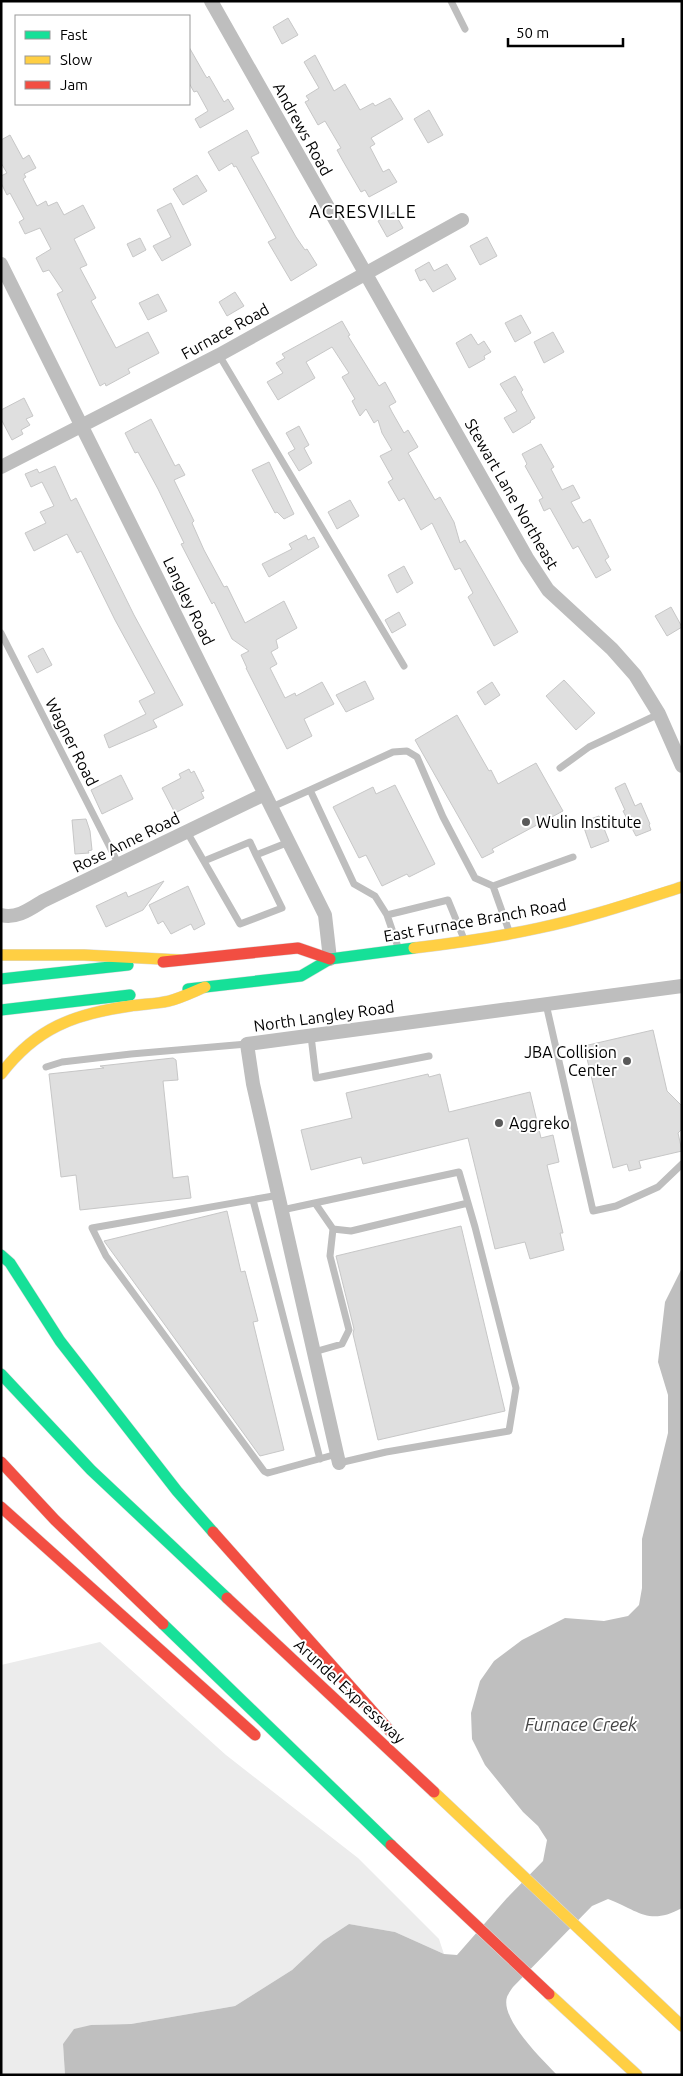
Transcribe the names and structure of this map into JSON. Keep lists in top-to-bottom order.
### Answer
{
  "streets": {
    "main road": ["East Furnace Branch Road", "Arundel Expressway"],
    "street": [
      "Andrews Road",
      "Furnace Road",
      "Stewart Lane Northeast",
      "Langley Road",
      "Rose Anne Road",
      "North Langley Road"
    ],
    "lane": ["Wagner Road"]
  },
  "crossings": [
    ["Andrews Road", "Furnace Road"],
    ["Andrews Road", "Stewart Lane Northeast"],
    ["Furnace Road", "Stewart Lane Northeast"],
    ["Furnace Road", "Langley Road"],
    ["Langley Road", "Rose Anne Road"],
    ["Langley Road", "East Furnace Branch Road"],
    ["Wagner Road", "Rose Anne Road"]
  ],
  "districts": ["ACRESVILLE"],
  "water": ["Furnace Creek"],
  "places": ["Wulin Institute", "JBA Collision Center", "Aggreko"],
  "legend": ["Fast", "Slow", "Jam"],
  "scale_bar": "50 m"
}
